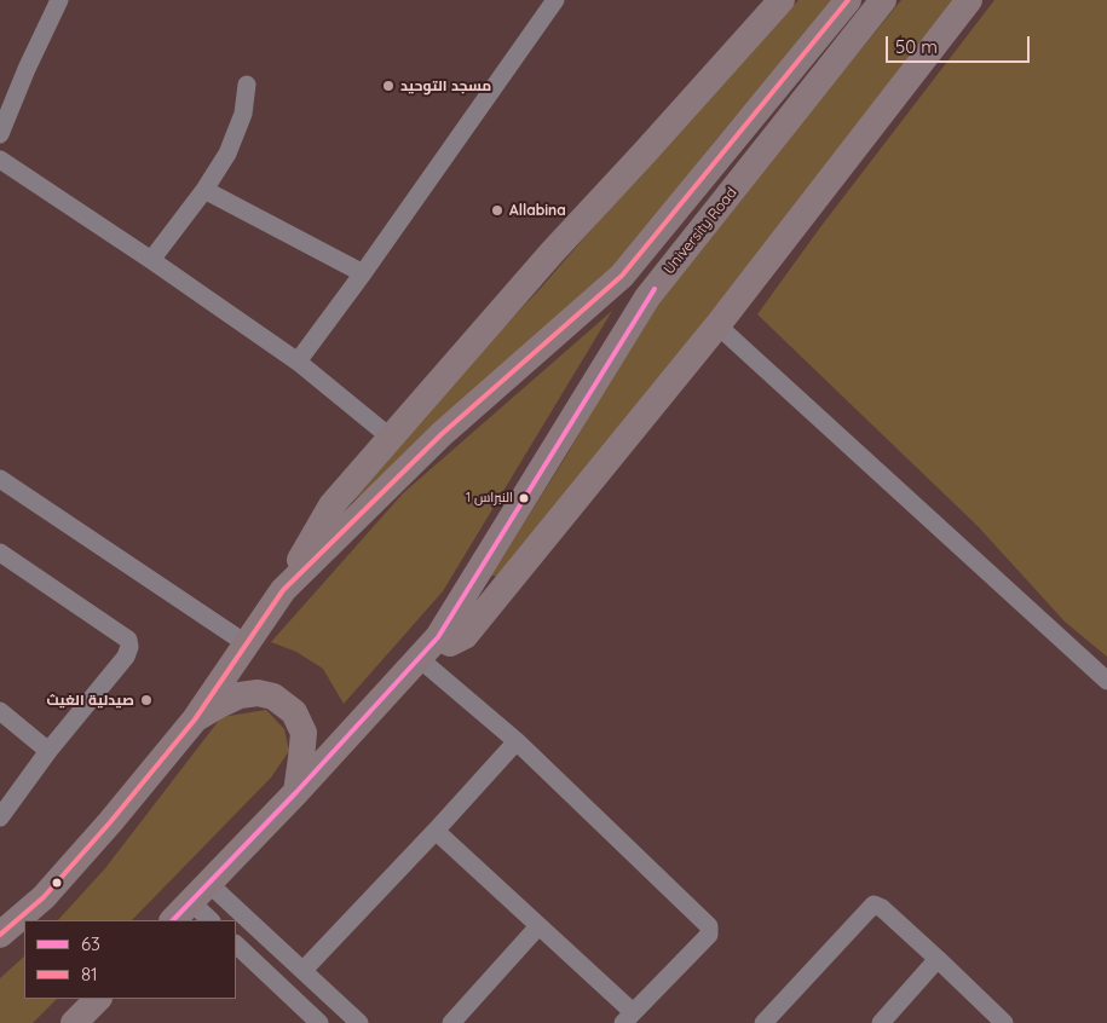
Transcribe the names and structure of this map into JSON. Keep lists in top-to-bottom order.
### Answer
{
  "streets": {
    "highway": ["University Road"]
  },
  "places": [
    "مسجد التوحيد",
    "Allabina",
    "النبراس 1",
    "صيدلية الغيث"
  ],
  "lines": ["transit line 81", "transit line 63"],
  "legend": ["63", "81"],
  "scale_bar": "50 m"
}
